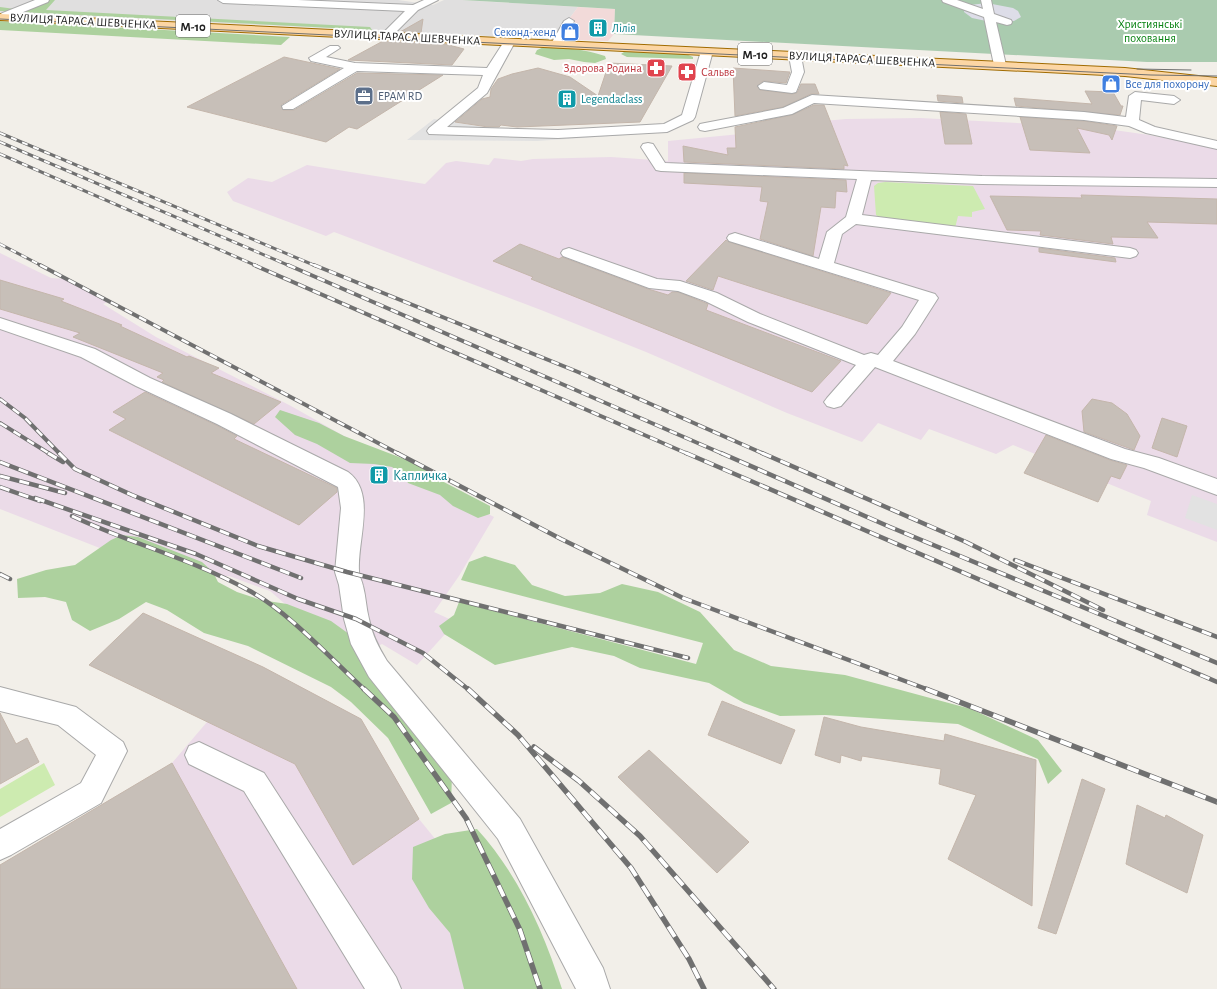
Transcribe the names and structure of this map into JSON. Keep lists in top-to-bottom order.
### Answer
{
  "streets": {
    "main road": ["ВУЛИЦЯ ТАРАСА ШЕВЧЕНКА", "М-10"]
  },
  "parks": ["Християнські поховання"],
  "places": {
    "building": ["Лілія", "Legendaclass", "Капличка"],
    "shop": ["Секонд-хенд", "Все для похорону"],
    "pharmacy": ["Здорова Родина", "Сальве"],
    "office": ["EPAM RD"]
  }
}
